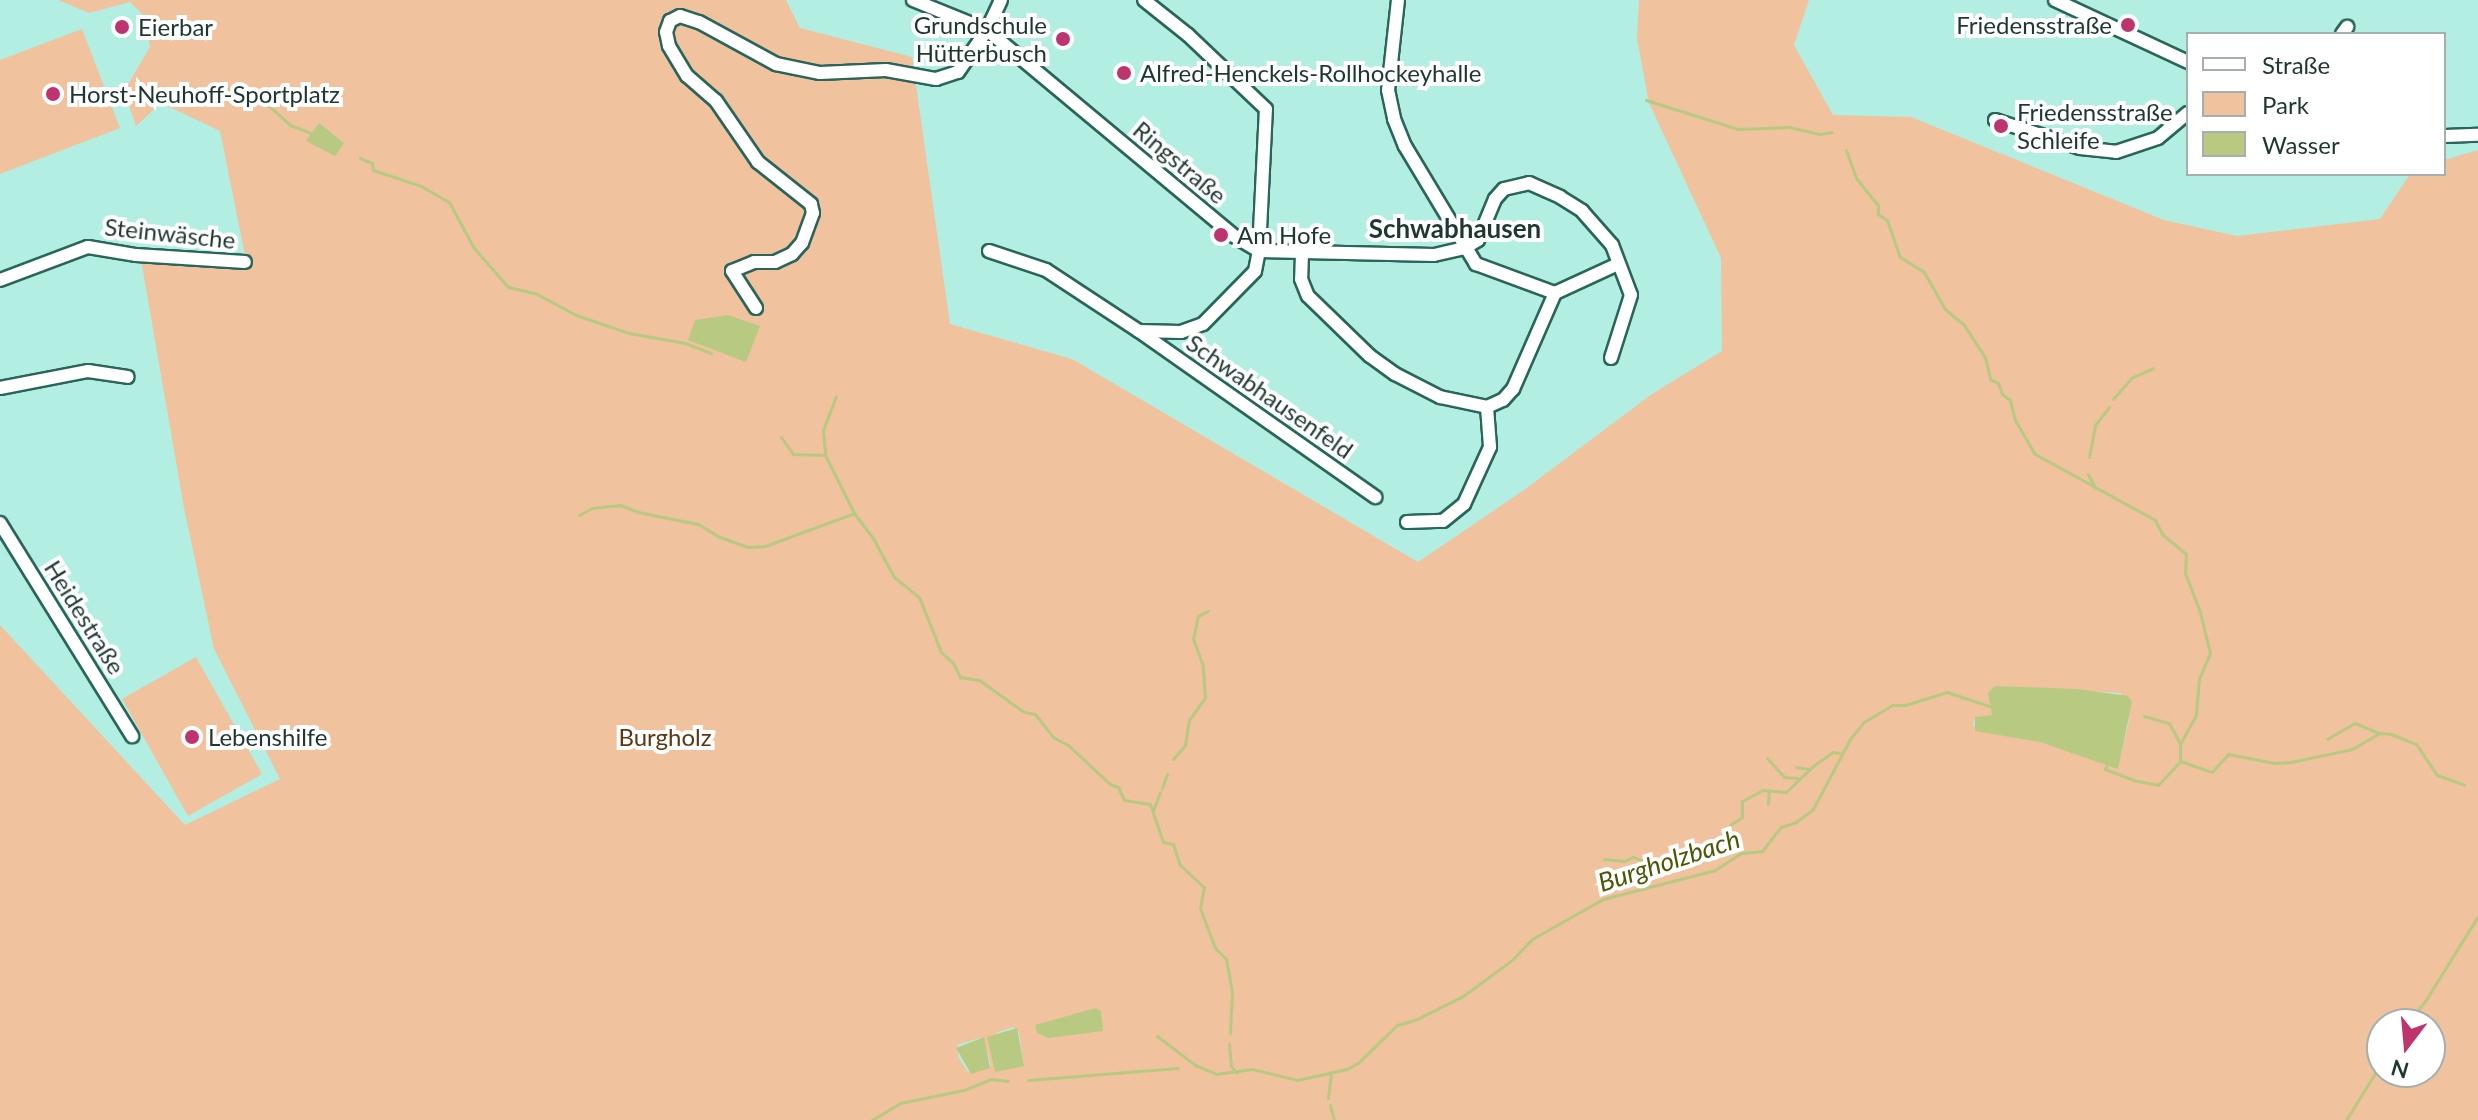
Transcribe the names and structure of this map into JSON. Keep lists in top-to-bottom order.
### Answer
{
  "streets": {
    "street": [
      "Ringstraße",
      "Steinwäsche",
      "Schwabhausenfeld",
      "Heidestraße"
    ]
  },
  "crossings": [
    ["Ringstraße", "Schwabhausenfeld"]
  ],
  "districts": ["Schwabhausen"],
  "water": ["Burgholzbach"],
  "parks": ["Burgholz"],
  "places": [
    "Friedensstraße",
    "Eierbar",
    "Grundschule Hütterbusch",
    "Alfred-Henckels-Rollhockeyhalle",
    "Horst-Neuhoff-Sportplatz",
    "Friedensstraße Schleife",
    "Am Hofe",
    "Lebenshilfe"
  ],
  "legend": ["Straße", "Park", "Wasser"],
  "north": "bottom"
}
